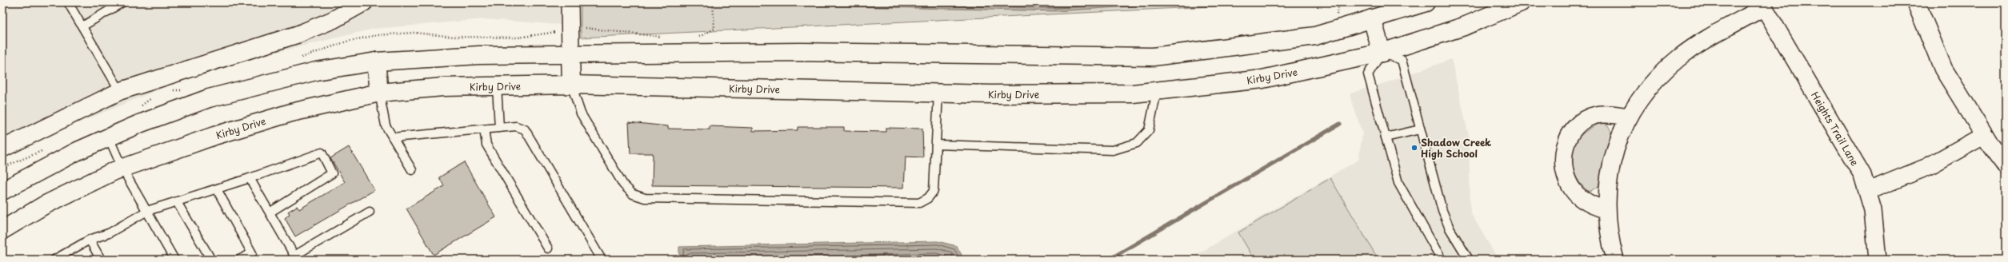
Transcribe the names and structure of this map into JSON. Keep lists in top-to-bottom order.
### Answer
{
  "streets": {
    "main road": ["Kirby Drive"],
    "street": ["Heights Trail Lane"]
  },
  "places": ["Shadow Creek High School"]
}
